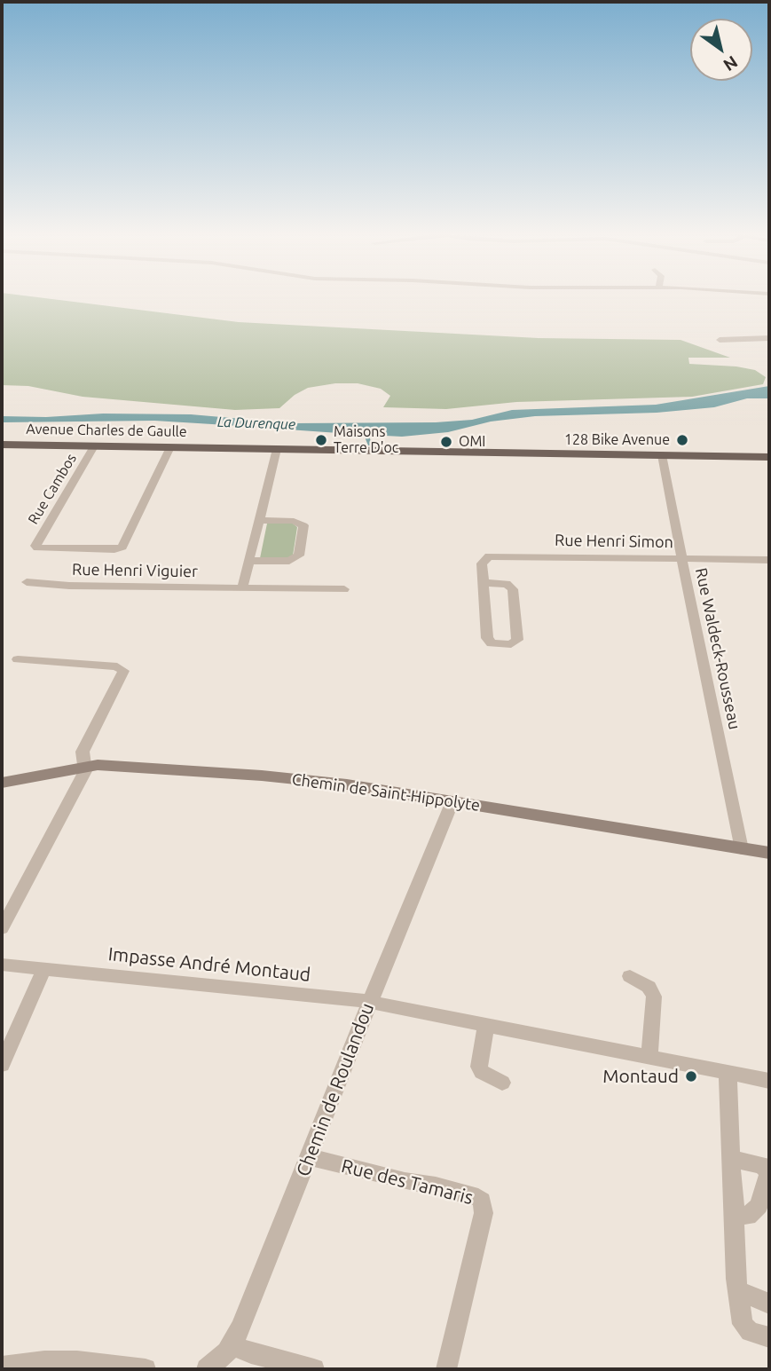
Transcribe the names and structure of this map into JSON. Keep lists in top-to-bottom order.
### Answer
{
  "streets": {
    "main road": ["Avenue Charles de Gaulle"],
    "street": [
      "Rue Cambos",
      "Rue Henri Simon",
      "Rue Henri Viguier",
      "Rue Waldeck-Rousseau",
      "Chemin de Saint-Hippolyte",
      "Impasse André Montaud",
      "Chemin de Roulandou",
      "Rue des Tamaris"
    ]
  },
  "crossings": [
    ["Avenue Charles de Gaulle", "Rue Cambos"],
    ["Avenue Charles de Gaulle", "Rue Waldeck-Rousseau"],
    ["Rue Henri Simon", "Rue Waldeck-Rousseau"],
    ["Rue Waldeck-Rousseau", "Chemin de Saint-Hippolyte"],
    ["Chemin de Saint-Hippolyte", "Chemin de Roulandou"],
    ["Impasse André Montaud", "Chemin de Roulandou"],
    ["Chemin de Roulandou", "Rue des Tamaris"]
  ],
  "water": ["La Durenque"],
  "places": [
    "Maisons Terre D'oc",
    "128 Bike Avenue",
    "OMI",
    "Montaud"
  ],
  "north": "bottom right"
}
